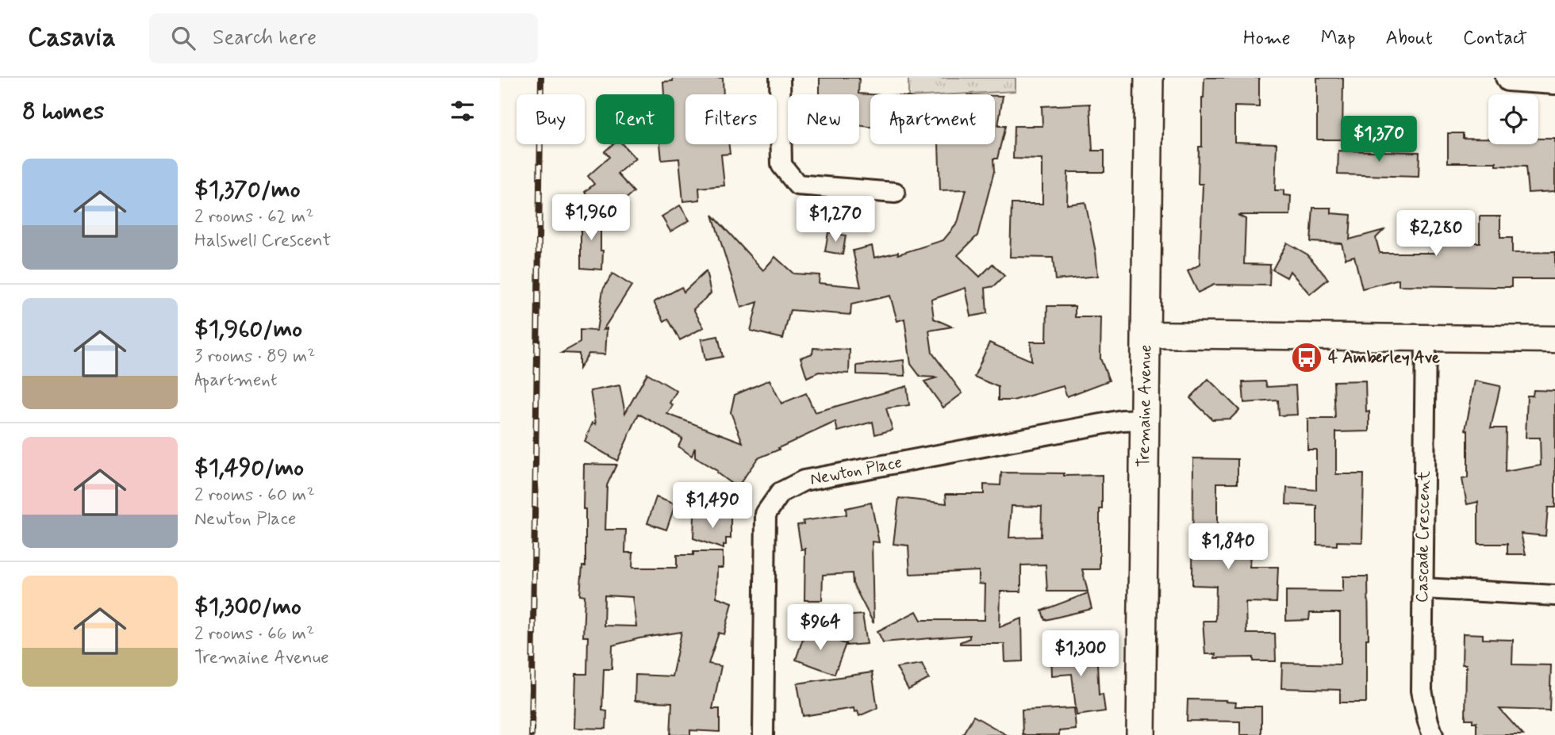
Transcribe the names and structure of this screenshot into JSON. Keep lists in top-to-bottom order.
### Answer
{
  "streets": {
    "main road": ["Tremaine Avenue"],
    "street": ["Newton Place", "Cascade Crescent"]
  },
  "crossings": [
    ["Tremaine Avenue", "Newton Place"]
  ],
  "places": {
    "bus stop": ["4 Amberley Ave"]
  },
  "page": {
    "header": "Casavia",
    "search": "Search here",
    "nav": [
      "Home",
      "Map",
      "About",
      "Contact"
    ],
    "heading": "8 homes",
    "chip": [
      "Buy",
      "Rent",
      "Filters",
      "New",
      "Apartment"
    ],
    "price": [
      "$1,370",
      "$1,960",
      "$1,270",
      "$2,280",
      "$1,490",
      "$1,840",
      "$964",
      "$1,300"
    ],
    "list": [
      {
        "name": "$1,370/mo",
        "note": "2 rooms · 62 m² · Halswell Crescent"
      },
      {
        "name": "$1,960/mo",
        "note": "3 rooms · 89 m² · Apartment"
      },
      {
        "name": "$1,490/mo",
        "note": "2 rooms · 60 m² · Newton Place"
      },
      {
        "name": "$1,300/mo",
        "note": "2 rooms · 66 m² · Tremaine Avenue"
      }
    ]
  }
}
